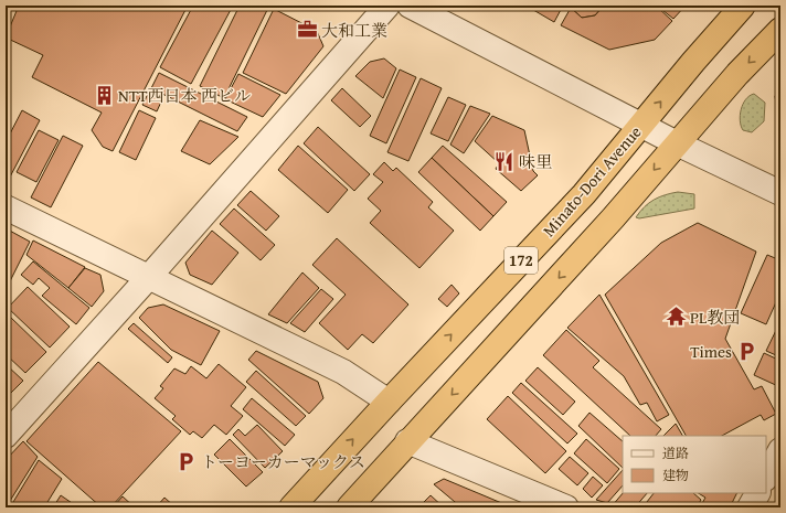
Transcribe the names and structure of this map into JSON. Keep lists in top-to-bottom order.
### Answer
{
  "streets": {
    "highway": ["Minato-Dori Avenue", "172"]
  },
  "places": {
    "office": ["大和工業"],
    "building": ["NTT西日本 西ビル"],
    "restaurant": ["味里"],
    "temple": ["PL教団"],
    "parking": ["Times", "トーヨーカーマックス"]
  },
  "legend": ["道路", "建物"]
}
